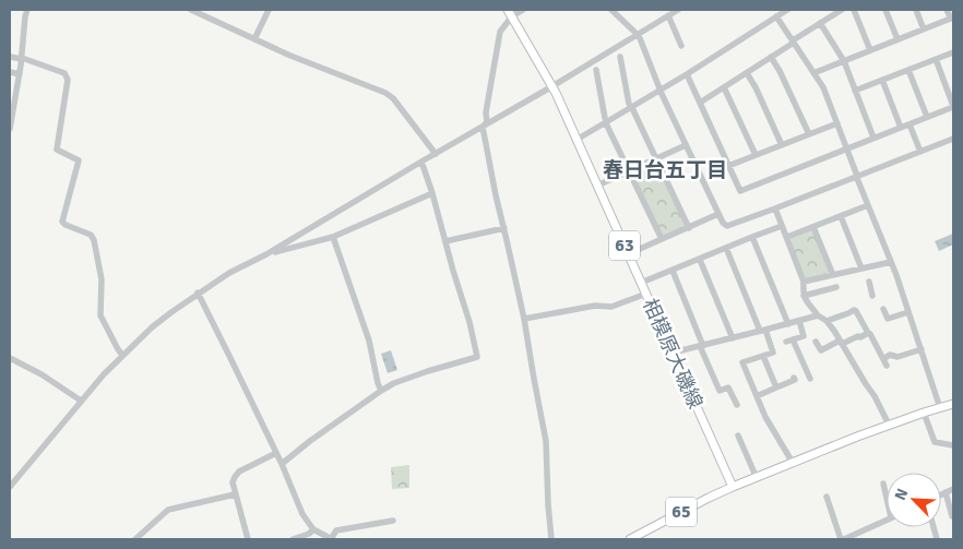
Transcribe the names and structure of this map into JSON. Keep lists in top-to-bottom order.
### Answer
{
  "streets": {
    "main road": ["63", "相模原大磯線", "65"]
  },
  "crossings": [
    ["相模原大磯線", "65"]
  ],
  "districts": ["春日台五丁目"],
  "north": "top left"
}
